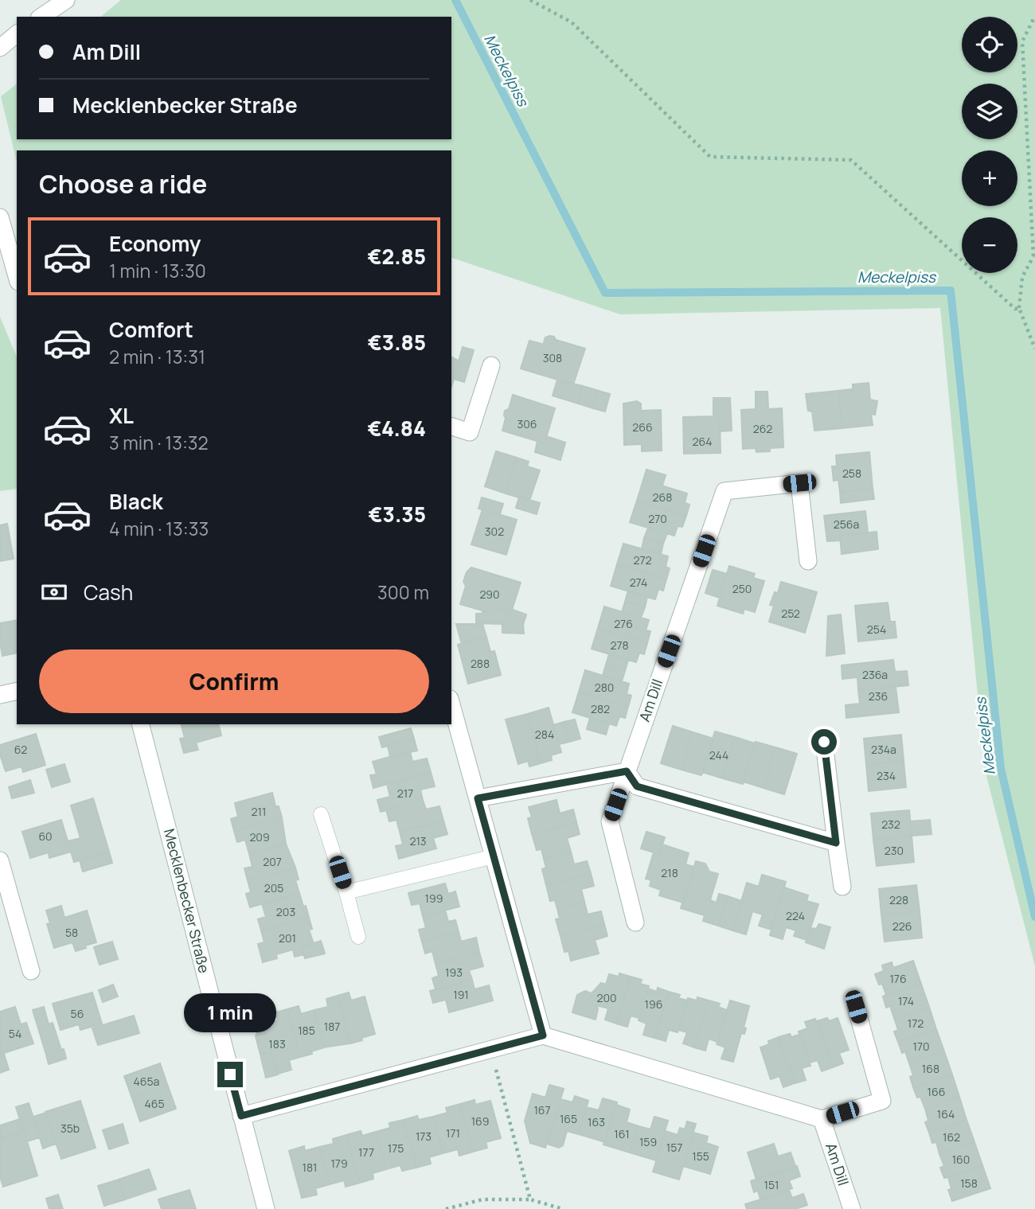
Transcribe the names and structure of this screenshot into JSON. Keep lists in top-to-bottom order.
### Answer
{
  "streets": {
    "street": ["Am Dill", "Mecklenbecker Straße"]
  },
  "water": ["Meckelpiss"],
  "house_numbers": [
    "308",
    "306",
    "266",
    "262",
    "264",
    "258",
    "268",
    "270",
    "256a",
    "302",
    "272",
    "274",
    "250",
    "290",
    "252",
    "276",
    "254",
    "278",
    "288",
    "236a",
    "280",
    "236",
    "282",
    "284",
    "62",
    "234a",
    "244",
    "234",
    "217",
    "211",
    "232",
    "60",
    "209",
    "213",
    "230",
    "207",
    "218",
    "205",
    "199",
    "228",
    "203",
    "224",
    "226",
    "58",
    "201",
    "193",
    "176",
    "191",
    "200",
    "174",
    "196",
    "56",
    "172",
    "187",
    "185",
    "54",
    "183",
    "170",
    "168",
    "465a",
    "166",
    "465",
    "167",
    "164",
    "165",
    "169",
    "163",
    "35b",
    "171",
    "161",
    "173",
    "162",
    "159",
    "157",
    "175",
    "177",
    "155",
    "160",
    "179",
    "181",
    "158",
    "151"
  ],
  "page": {
    "map_buttons": ["+", "−"],
    "banner": ["Am Dill", "Mecklenbecker Straße"],
    "heading": "Choose a ride",
    "list": [
      {
        "name": "Economy",
        "note": "1 min · 13:30",
        "value": "€2.85"
      },
      {
        "name": "Comfort",
        "note": "2 min · 13:31",
        "value": "€3.85"
      },
      {
        "name": "XL",
        "note": "3 min · 13:32",
        "value": "€4.84"
      },
      {
        "name": "Black",
        "note": "4 min · 13:33",
        "value": "€3.35"
      }
    ],
    "pay": ["Cash", "300 m"],
    "buttons": "Confirm",
    "bubble": "1 min"
  }
}
